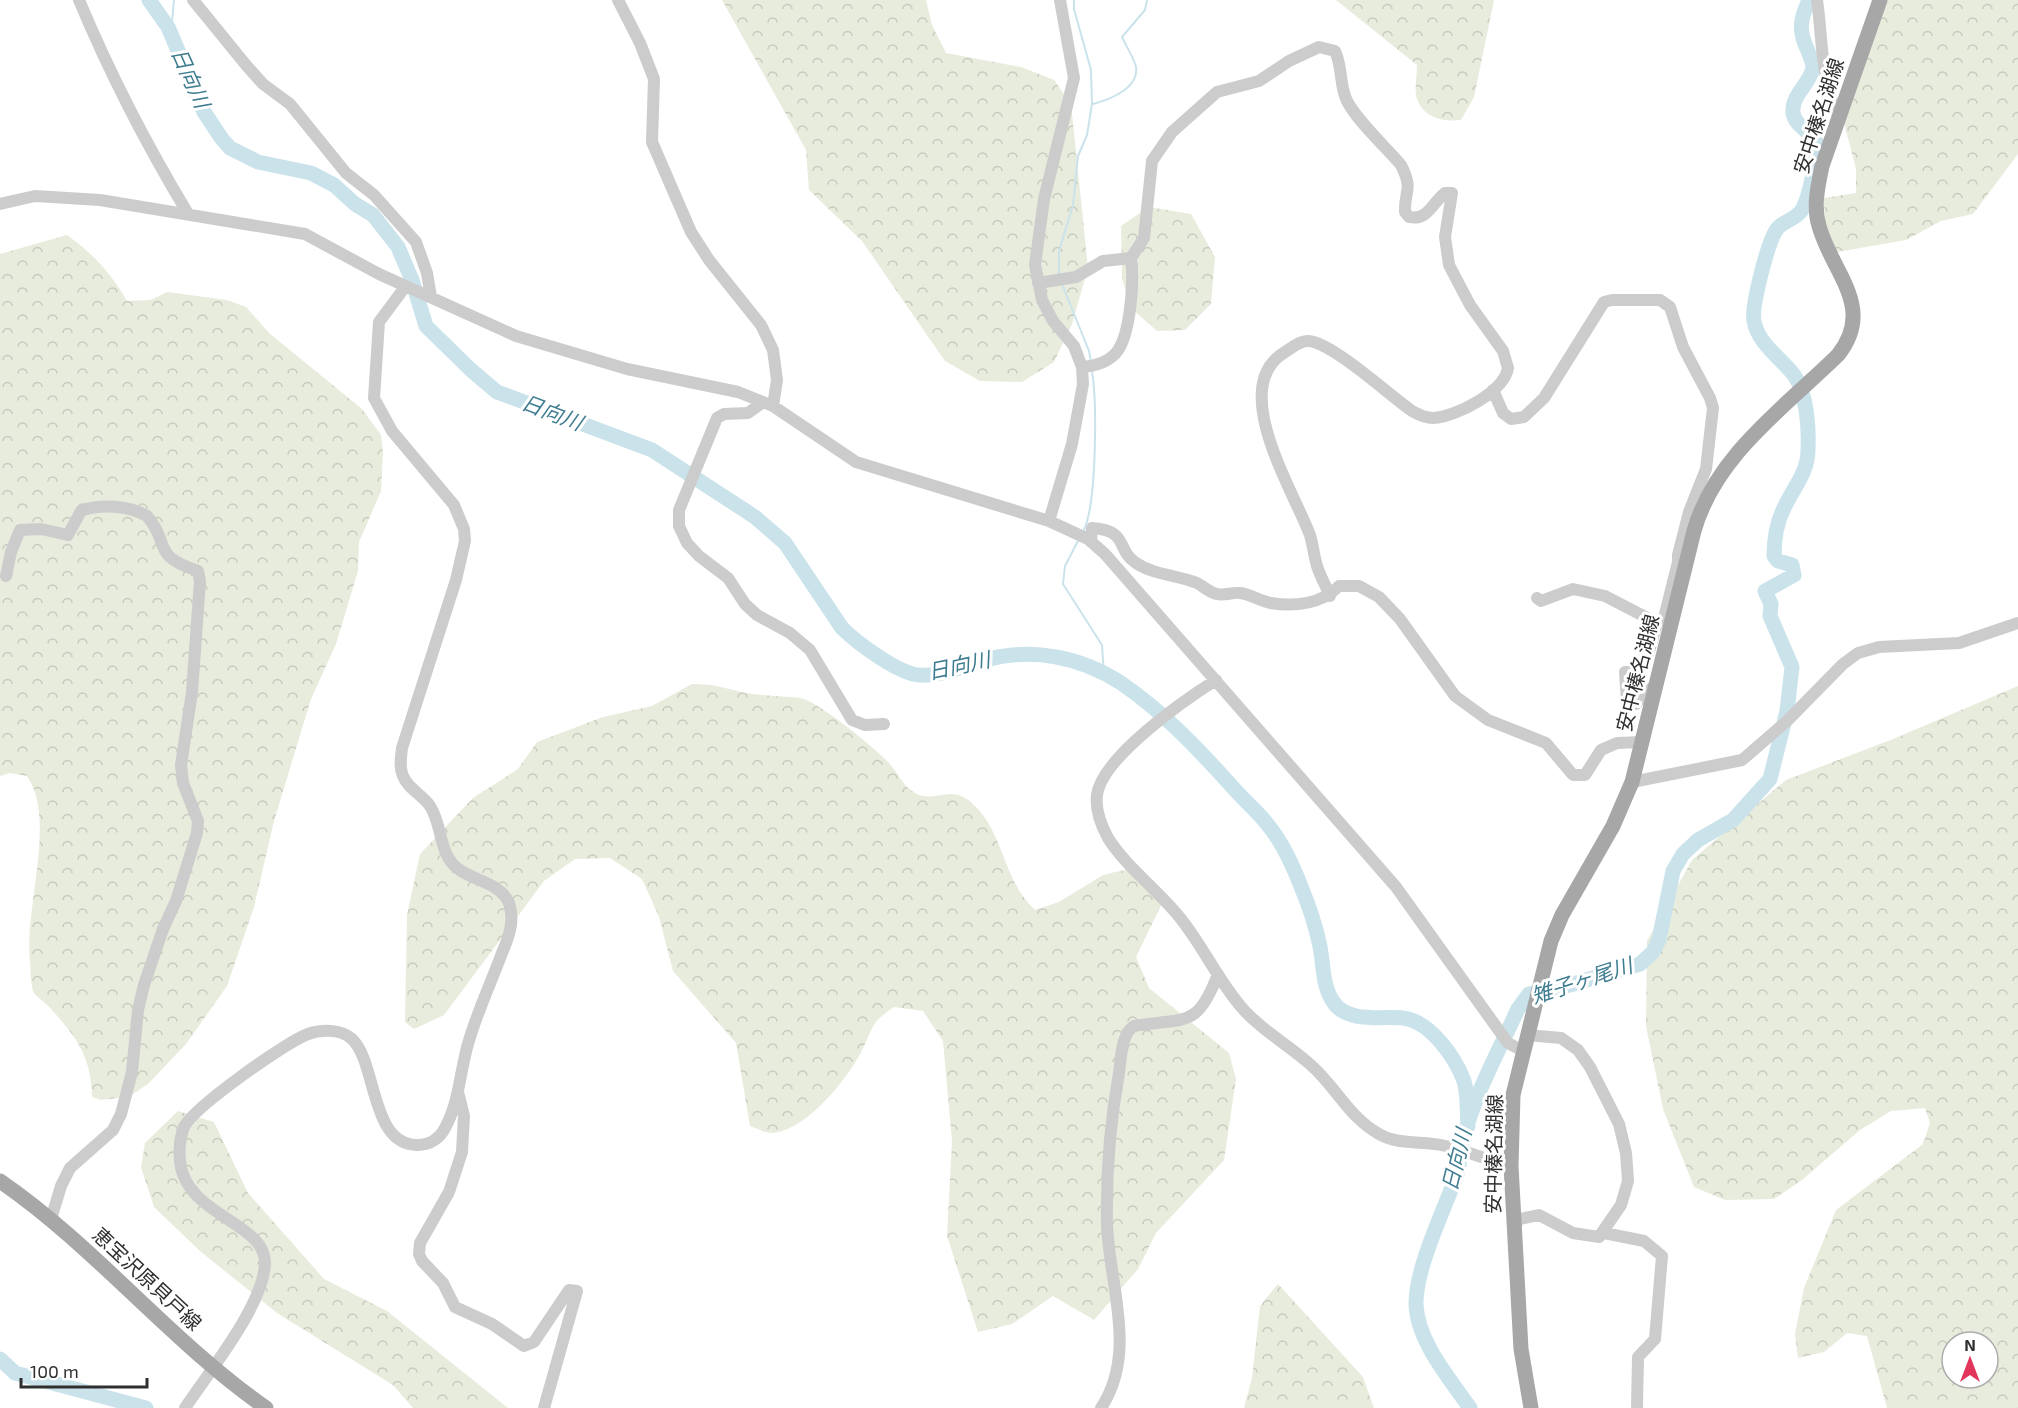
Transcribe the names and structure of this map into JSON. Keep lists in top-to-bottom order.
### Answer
{
  "streets": {
    "main road": ["安中榛名湖線", "恵宝沢原貝戸線"]
  },
  "water": ["日向川", "雉子ヶ尾川"],
  "scale_bar": "100 m",
  "north": "top"
}
